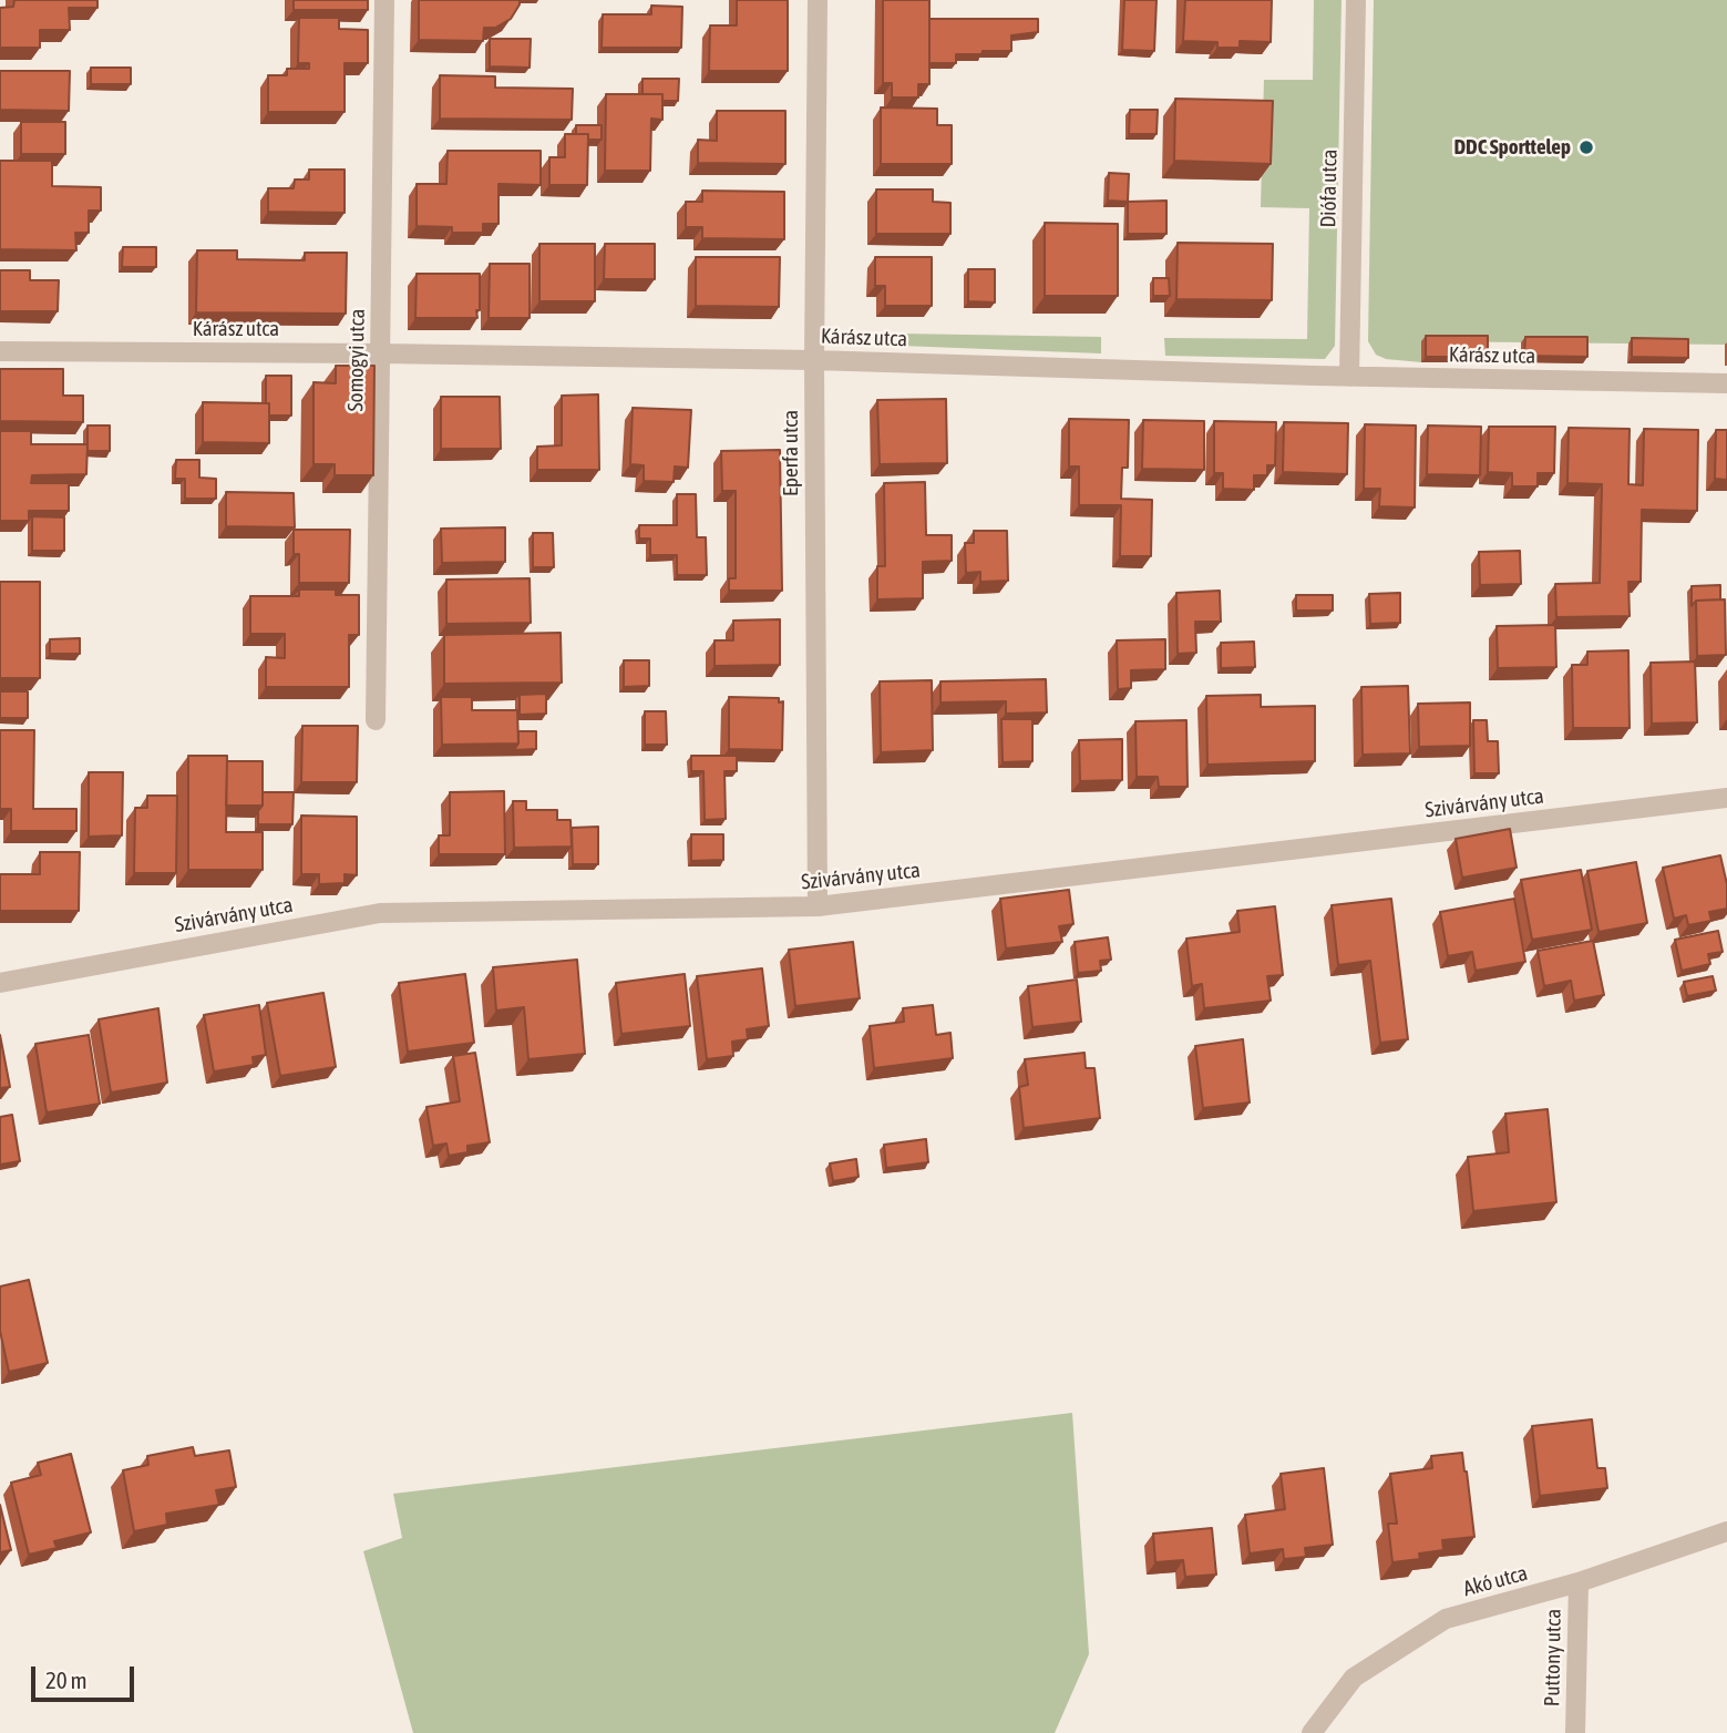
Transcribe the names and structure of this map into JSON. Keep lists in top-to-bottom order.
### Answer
{
  "streets": {
    "street": [
      "Diófa utca",
      "Kárász utca",
      "Somogyi utca",
      "Eperfa utca",
      "Szivárvány utca",
      "Akó utca",
      "Puttony utca"
    ]
  },
  "crossings": [
    ["Diófa utca", "Kárász utca"],
    ["Kárász utca", "Somogyi utca"],
    ["Kárász utca", "Eperfa utca"],
    ["Eperfa utca", "Szivárvány utca"],
    ["Akó utca", "Puttony utca"]
  ],
  "places": ["DDC Sporttelep"],
  "scale_bar": "20 m"
}
